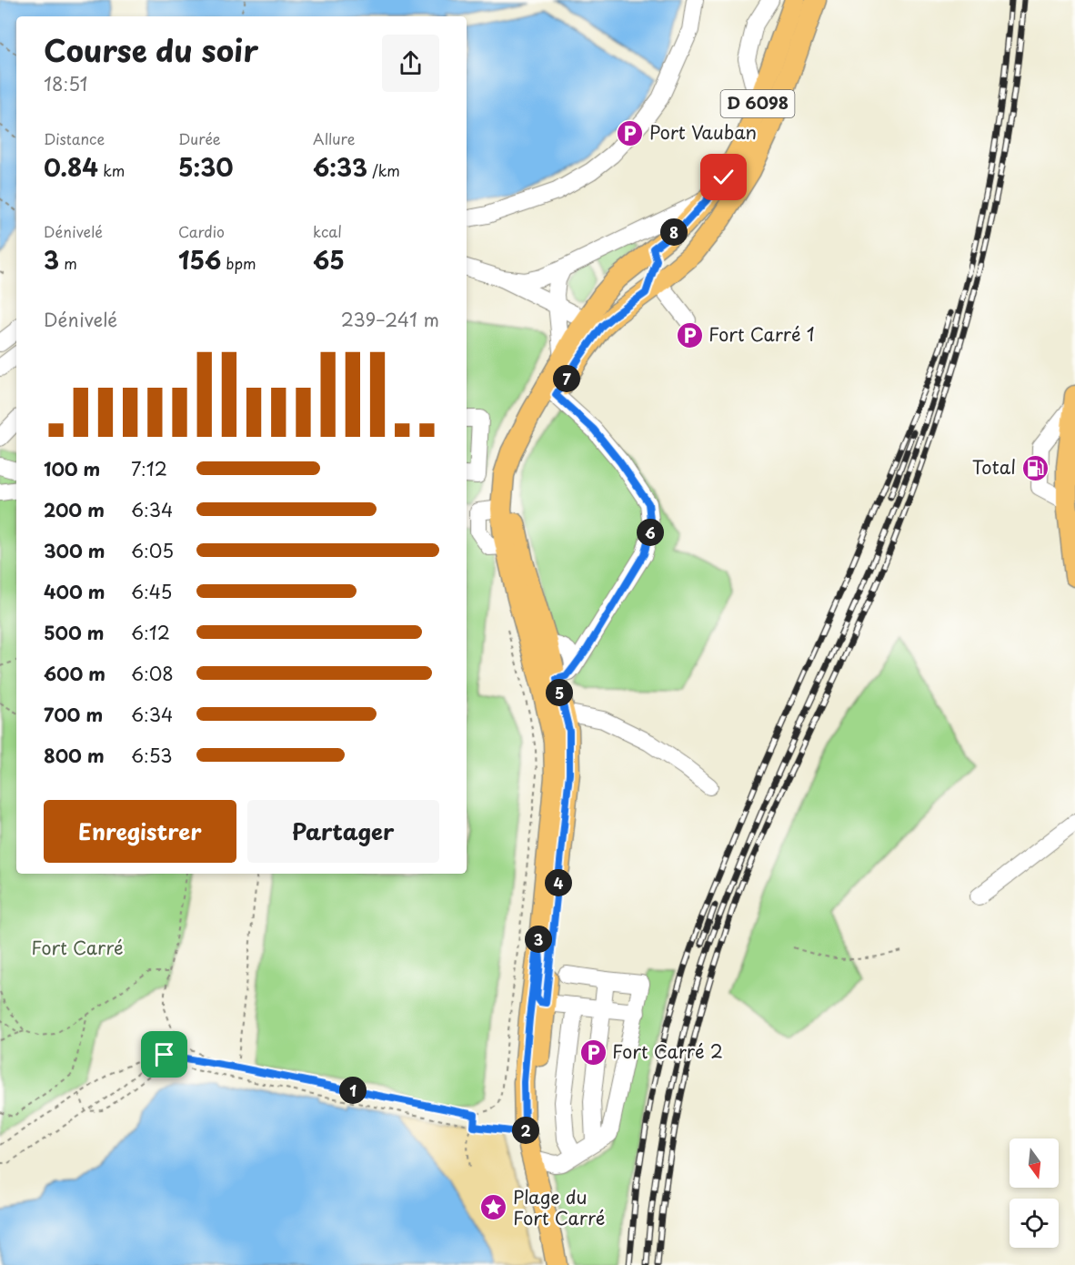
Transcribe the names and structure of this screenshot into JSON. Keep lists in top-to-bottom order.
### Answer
{
  "streets": {
    "main road": ["D 6098"]
  },
  "parks": ["Fort Carré"],
  "places": {
    "parking": ["Port Vauban", "Fort Carré 1", "Fort Carré 2"],
    "fuel station": ["Total"],
    "place": ["Plage du Fort Carré"]
  },
  "north": "bottom",
  "page": {
    "heading": ["Course du soir", "18:51"],
    "stats": [
      ["Distance", "0.84 km"],
      ["Durée", "5:30"],
      ["Allure", "6:33 /km"],
      ["Dénivelé", "3 m"],
      ["Cardio", "156 bpm"],
      ["kcal", "65"]
    ],
    "pins": [
      "8",
      "7",
      "6",
      "5",
      "4",
      "3",
      "1",
      "2"
    ],
    "chart": ["Dénivelé", "239–241 m"],
    "list": [
      {
        "name": "100 m",
        "note": "7:12"
      },
      {
        "name": "200 m",
        "note": "6:34"
      },
      {
        "name": "300 m",
        "note": "6:05"
      },
      {
        "name": "400 m",
        "note": "6:45"
      },
      {
        "name": "500 m",
        "note": "6:12"
      },
      {
        "name": "600 m",
        "note": "6:08"
      },
      {
        "name": "700 m",
        "note": "6:34"
      },
      {
        "name": "800 m",
        "note": "6:53"
      }
    ],
    "buttons": ["Enregistrer", "Partager"]
  }
}
